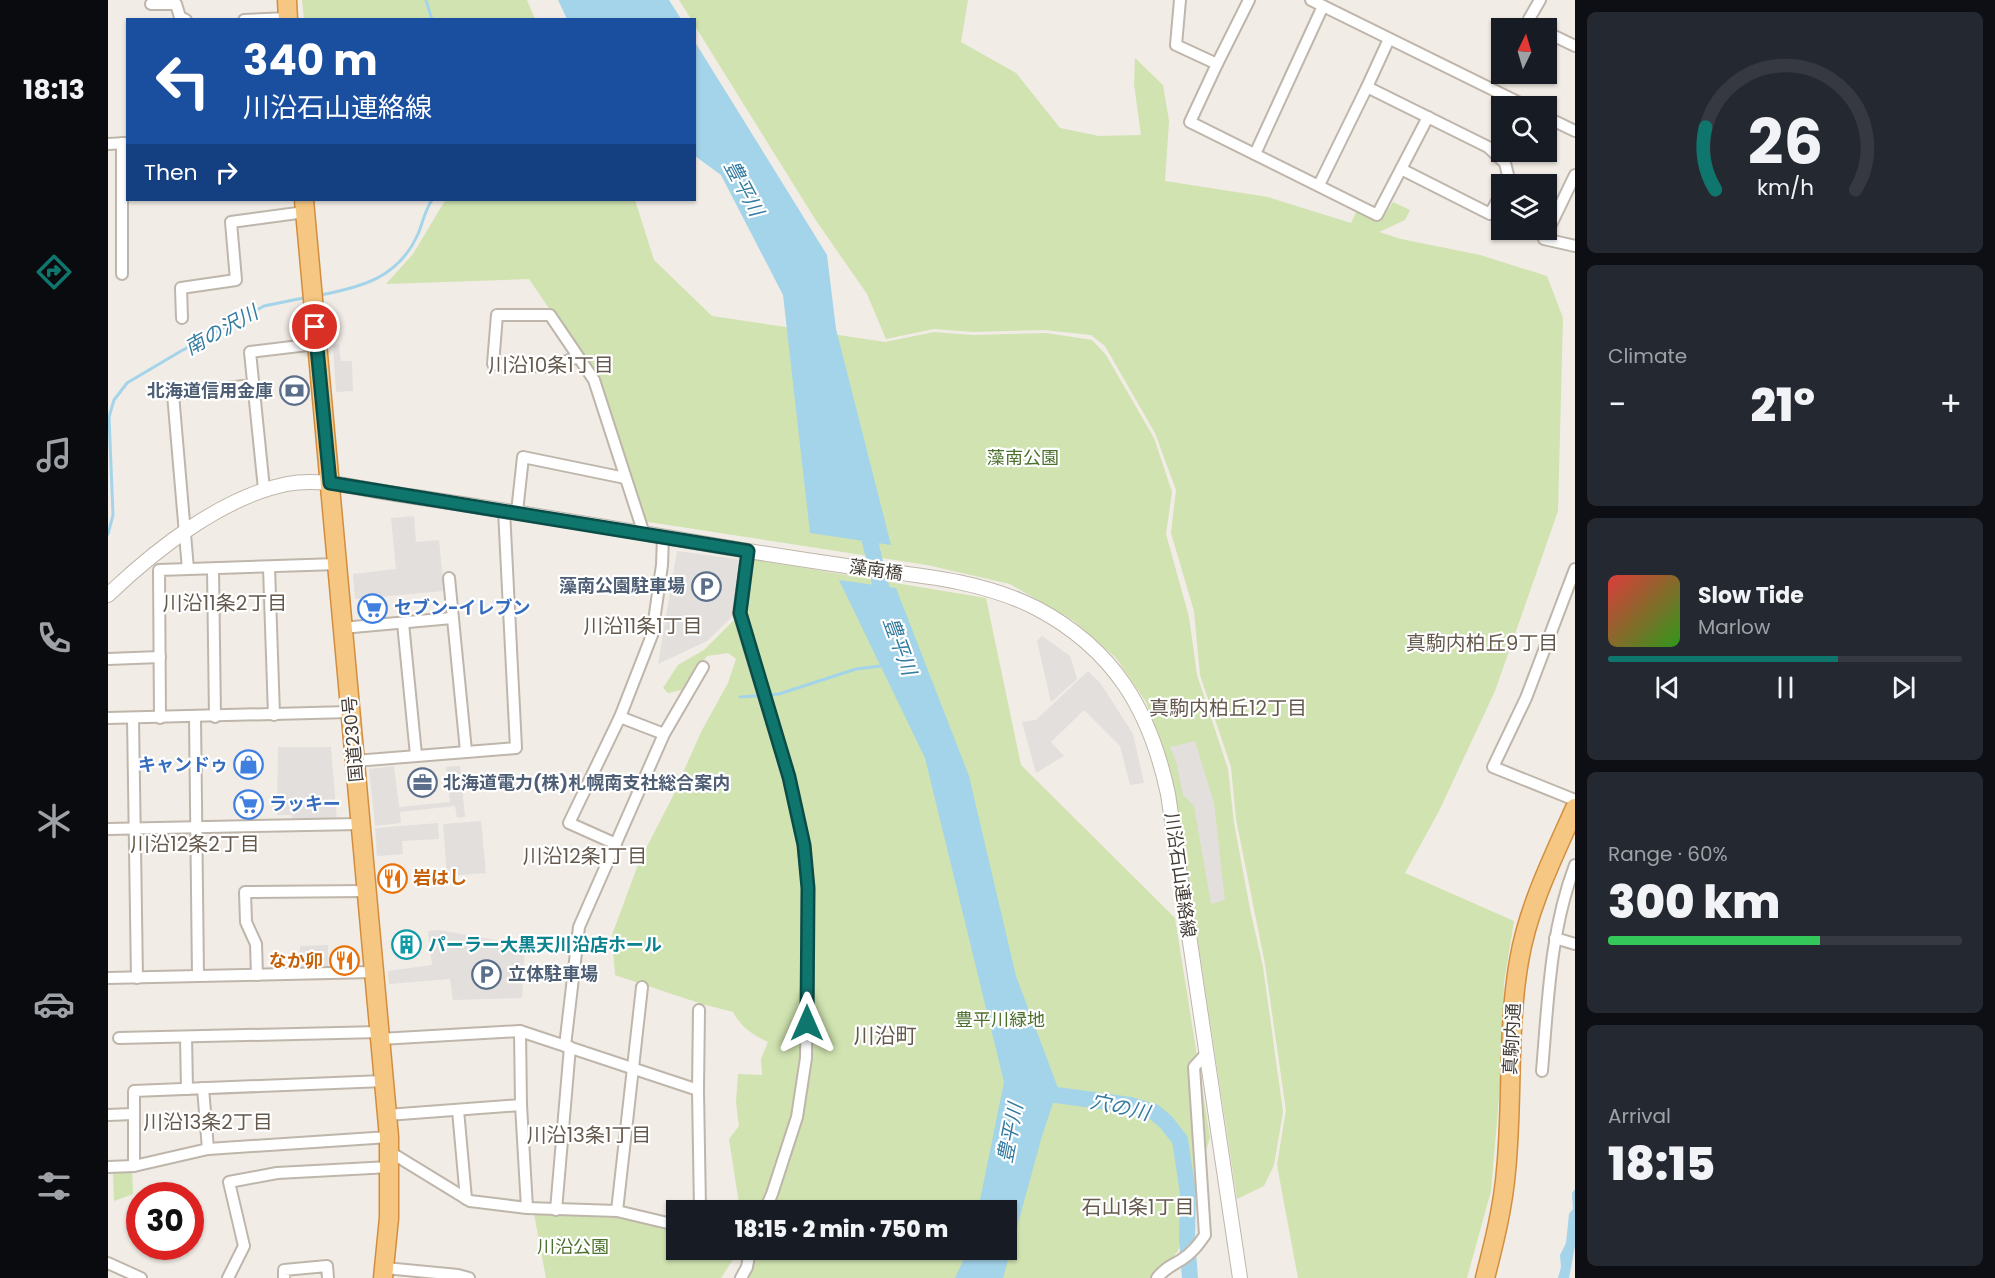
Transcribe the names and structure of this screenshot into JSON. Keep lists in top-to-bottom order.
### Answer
{
  "streets": {
    "highway": ["国道230号", "真駒内通"],
    "street": ["藻南橋", "川沿石山連絡線"]
  },
  "crossings": [
    ["藻南橋", "川沿石山連絡線"]
  ],
  "districts": [
    "川沿10条1丁目",
    "川沿11条2丁目",
    "川沿11条1丁目",
    "真駒内柏丘9丁目",
    "真駒内柏丘12丁目",
    "川沿12条2丁目",
    "川沿12条1丁目",
    "川沿町",
    "川沿13条2丁目",
    "川沿13条1丁目",
    "石山1条1丁目"
  ],
  "water": ["豊平川", "南の沢川", "穴の川"],
  "parks": ["藻南公園", "豊平川緑地", "川沿公園"],
  "places": {
    "bank": ["北海道信用金庫"],
    "parking": ["藻南公園駐車場", "立体駐車場"],
    "supermarket": ["セブン-イレブン", "ラッキー"],
    "shop": ["キャンドゥ"],
    "office": ["北海道電力(株)札幌南支社総合案内"],
    "restaurant": ["岩はし", "なか卯"],
    "building": ["パーラー大黒天川沿店ホール"]
  },
  "north": "top",
  "page": {
    "tabs": "18:13",
    "turn": ["340 m", "川沿石山連絡線"],
    "then": "Then",
    "tile": [
      "Climate",
      ["Range · 60%", "300 km"],
      ["Arrival", "18:15"]
    ],
    "heat": ["−", "21°", "+"],
    "song": ["Slow Tide", "Marlow"],
    "limit": "30",
    "trip": "18:15 · 2 min · 750 m",
    "gauge": ["26", "km/h"]
  }
}
